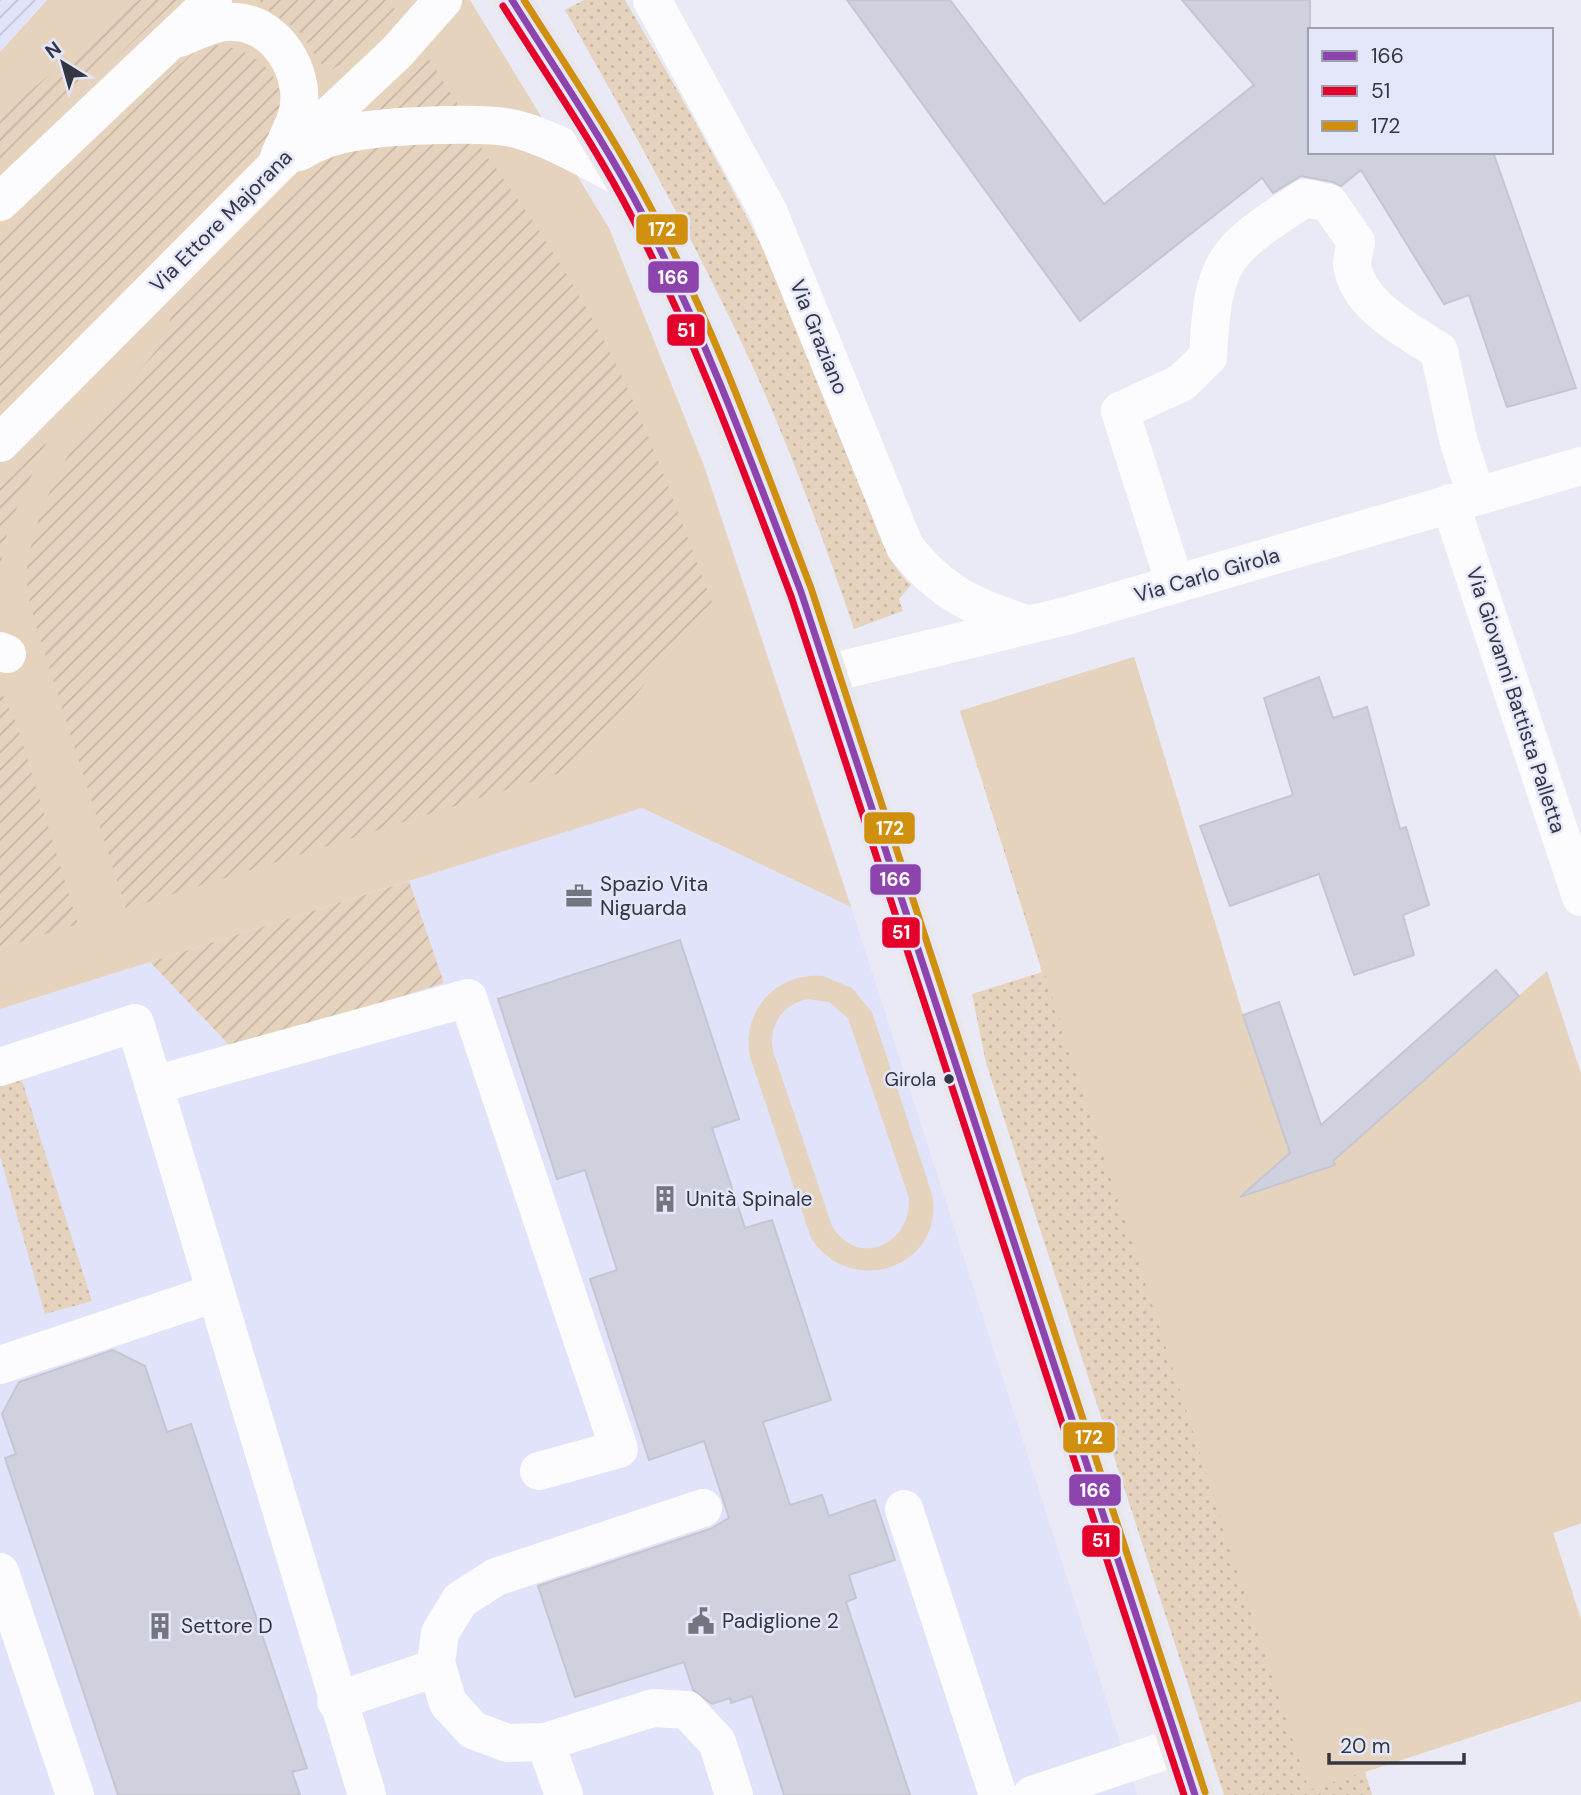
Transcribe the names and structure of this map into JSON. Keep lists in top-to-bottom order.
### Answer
{
  "streets": {
    "street": [
      "Via Ettore Majorana",
      "Via Graziano",
      "Via Carlo Girola",
      "Via Giovanni Battista Palletta"
    ]
  },
  "crossings": [
    ["Via Graziano", "Via Carlo Girola"],
    ["Via Carlo Girola", "Via Giovanni Battista Palletta"]
  ],
  "places": {
    "office": ["Spazio Vita Niguarda"],
    "other": ["Girola"],
    "building": ["Unità Spinale", "Settore D"],
    "public building": ["Padiglione 2"]
  },
  "lines": ["transit line 166", "transit line 172", "transit line 51"],
  "legend": ["166", "51", "172"],
  "scale_bar": "20 m",
  "north": "top left"
}
